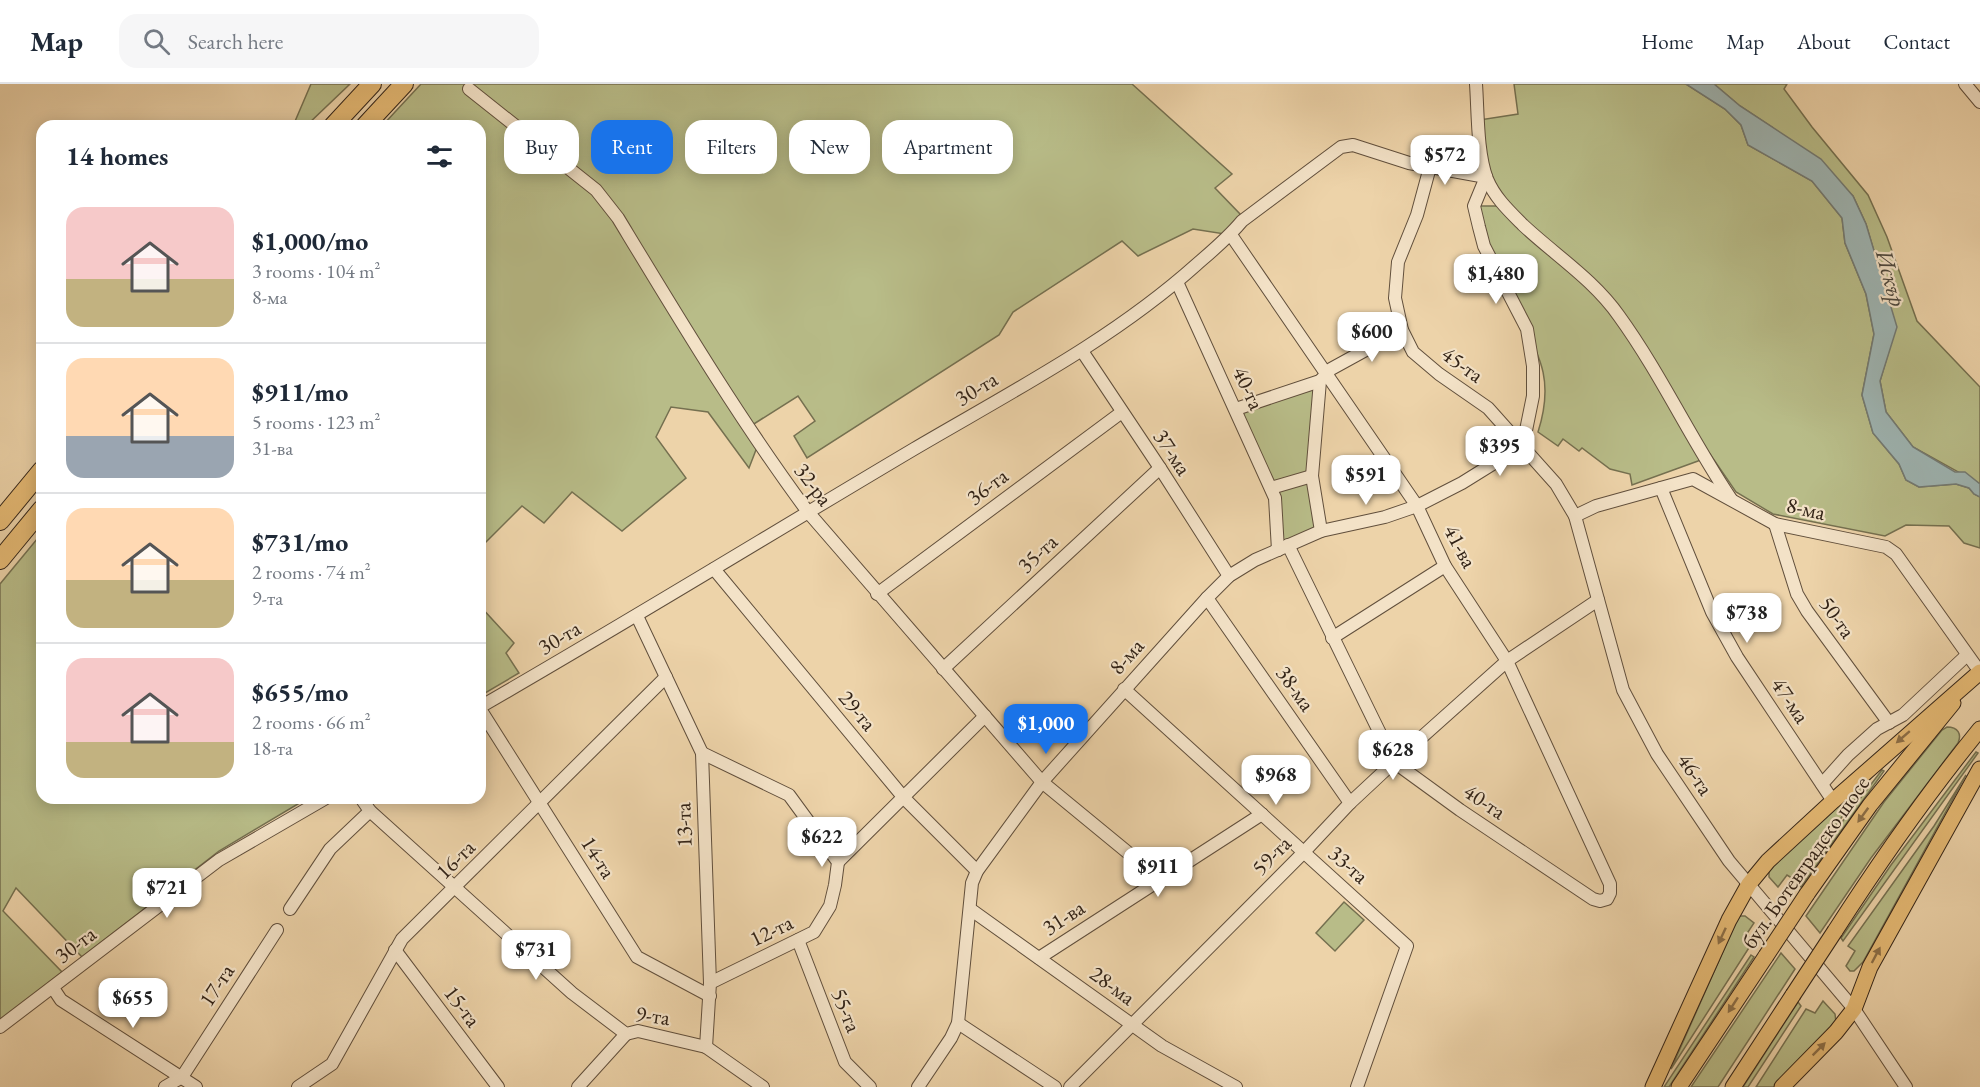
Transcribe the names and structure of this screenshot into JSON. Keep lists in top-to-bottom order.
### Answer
{
  "streets": {
    "main road": ["бул. Ботевградско шосе"],
    "street": [
      "45-та",
      "30-та",
      "40-та",
      "37-ма",
      "32-ра",
      "36-та",
      "8-ма",
      "41-ва",
      "35-та",
      "50-та",
      "38-ма",
      "47-ма",
      "29-та",
      "46-та",
      "13-та",
      "59-та",
      "14-та",
      "16-та",
      "33-та",
      "31-ва",
      "12-та",
      "17-та",
      "28-ма",
      "15-та",
      "55-та",
      "9-та"
    ]
  },
  "crossings": [
    ["45-та", "30-та"],
    ["45-та", "8-ма"],
    ["45-та", "46-та"],
    ["30-та", "40-та"],
    ["30-та", "37-ма"],
    ["30-та", "32-ра"],
    ["30-та", "41-ва"],
    ["30-та", "29-та"],
    ["30-та", "13-та"],
    ["40-та", "8-ма"],
    ["40-та", "41-ва"],
    ["40-та", "59-та"],
    ["37-ма", "36-та"],
    ["37-ма", "8-ма"],
    ["37-ма", "35-та"],
    ["32-ра", "36-та"],
    ["32-ра", "8-ма"],
    ["32-ра", "35-та"],
    ["32-ра", "31-ва"],
    ["8-ма", "41-ва"],
    ["8-ма", "50-та"],
    ["8-ма", "38-ма"],
    ["8-ма", "29-та"],
    ["8-ма", "46-та"],
    ["8-ма", "бул. Ботевградско шосе"],
    ["8-ма", "33-та"],
    ["8-ма", "28-ма"],
    ["41-ва", "59-та"],
    ["38-ма", "59-та"],
    ["46-та", "59-та"],
    ["13-та", "14-та"],
    ["13-та", "16-та"],
    ["13-та", "12-та"],
    ["13-та", "9-та"],
    ["59-та", "33-та"],
    ["59-та", "28-ма"],
    ["14-та", "16-та"],
    ["16-та", "15-та"],
    ["16-та", "9-та"],
    ["33-та", "31-ва"],
    ["31-ва", "28-ма"],
    ["12-та", "55-та"]
  ],
  "water": ["Искър"],
  "page": {
    "header": "Map",
    "search": "Search here",
    "nav": [
      "Home",
      "Map",
      "About",
      "Contact"
    ],
    "chip": [
      "Buy",
      "Rent",
      "Filters",
      "New",
      "Apartment"
    ],
    "heading": "14 homes",
    "price": [
      "$572",
      "$1,480",
      "$600",
      "$395",
      "$591",
      "$738",
      "$1,000",
      "$628",
      "$968",
      "$622",
      "$911",
      "$721",
      "$731",
      "$655"
    ],
    "list": [
      {
        "name": "$1,000/mo",
        "note": "3 rooms · 104 m² · 8-ма"
      },
      {
        "name": "$911/mo",
        "note": "5 rooms · 123 m² · 31-ва"
      },
      {
        "name": "$731/mo",
        "note": "2 rooms · 74 m² · 9-та"
      },
      {
        "name": "$655/mo",
        "note": "2 rooms · 66 m² · 18-та"
      }
    ]
  }
}
